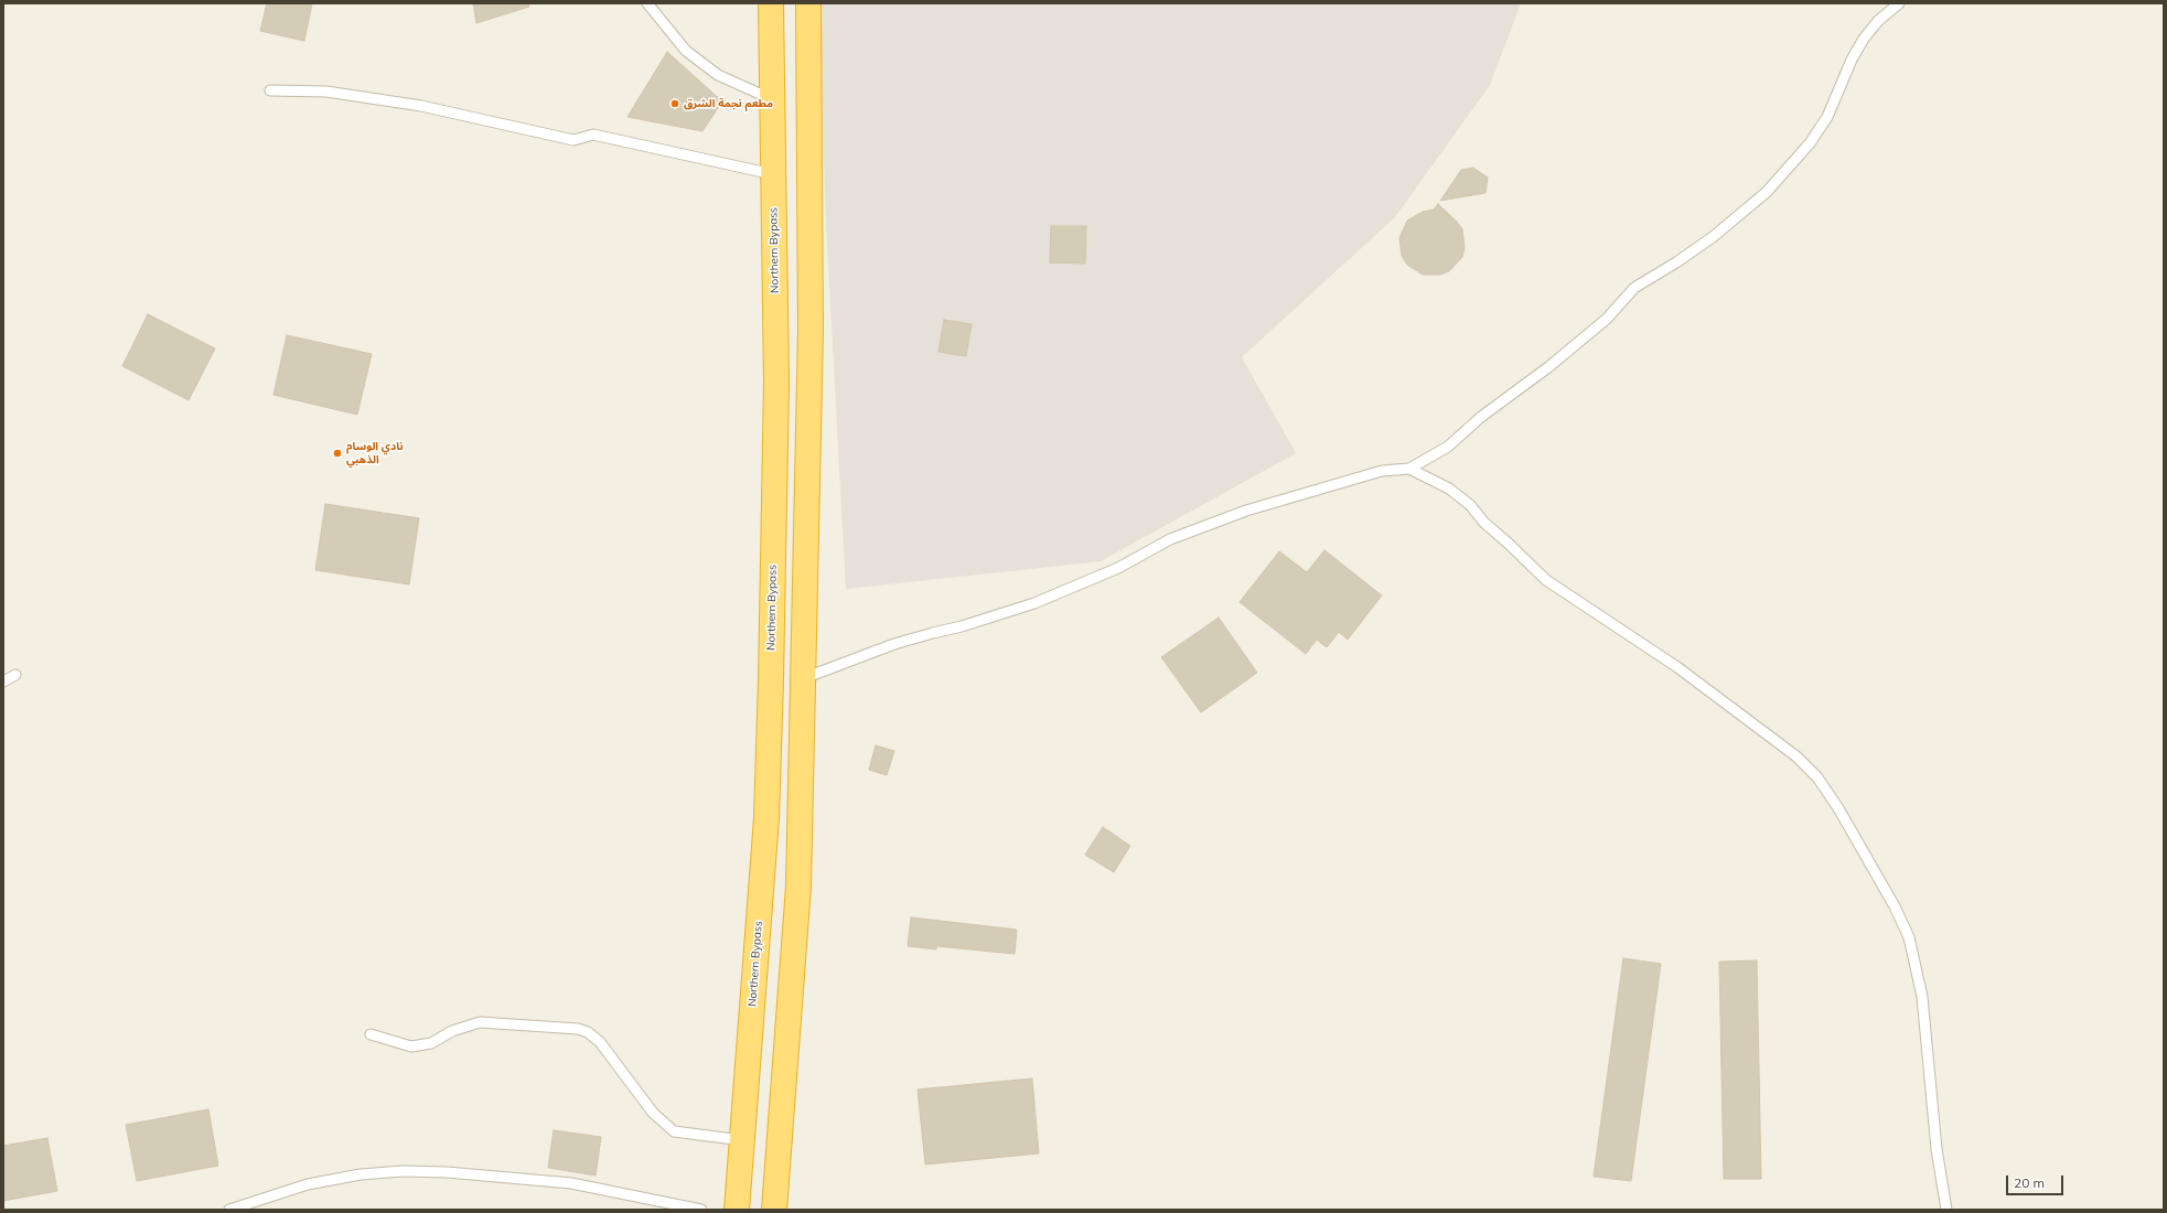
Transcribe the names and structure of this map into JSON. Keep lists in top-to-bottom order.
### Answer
{
  "streets": {
    "highway": ["Northern Bypass"]
  },
  "places": ["مطعم نجمة الشرق", "نادي الوسام الذهبي"],
  "scale_bar": "20 m"
}
